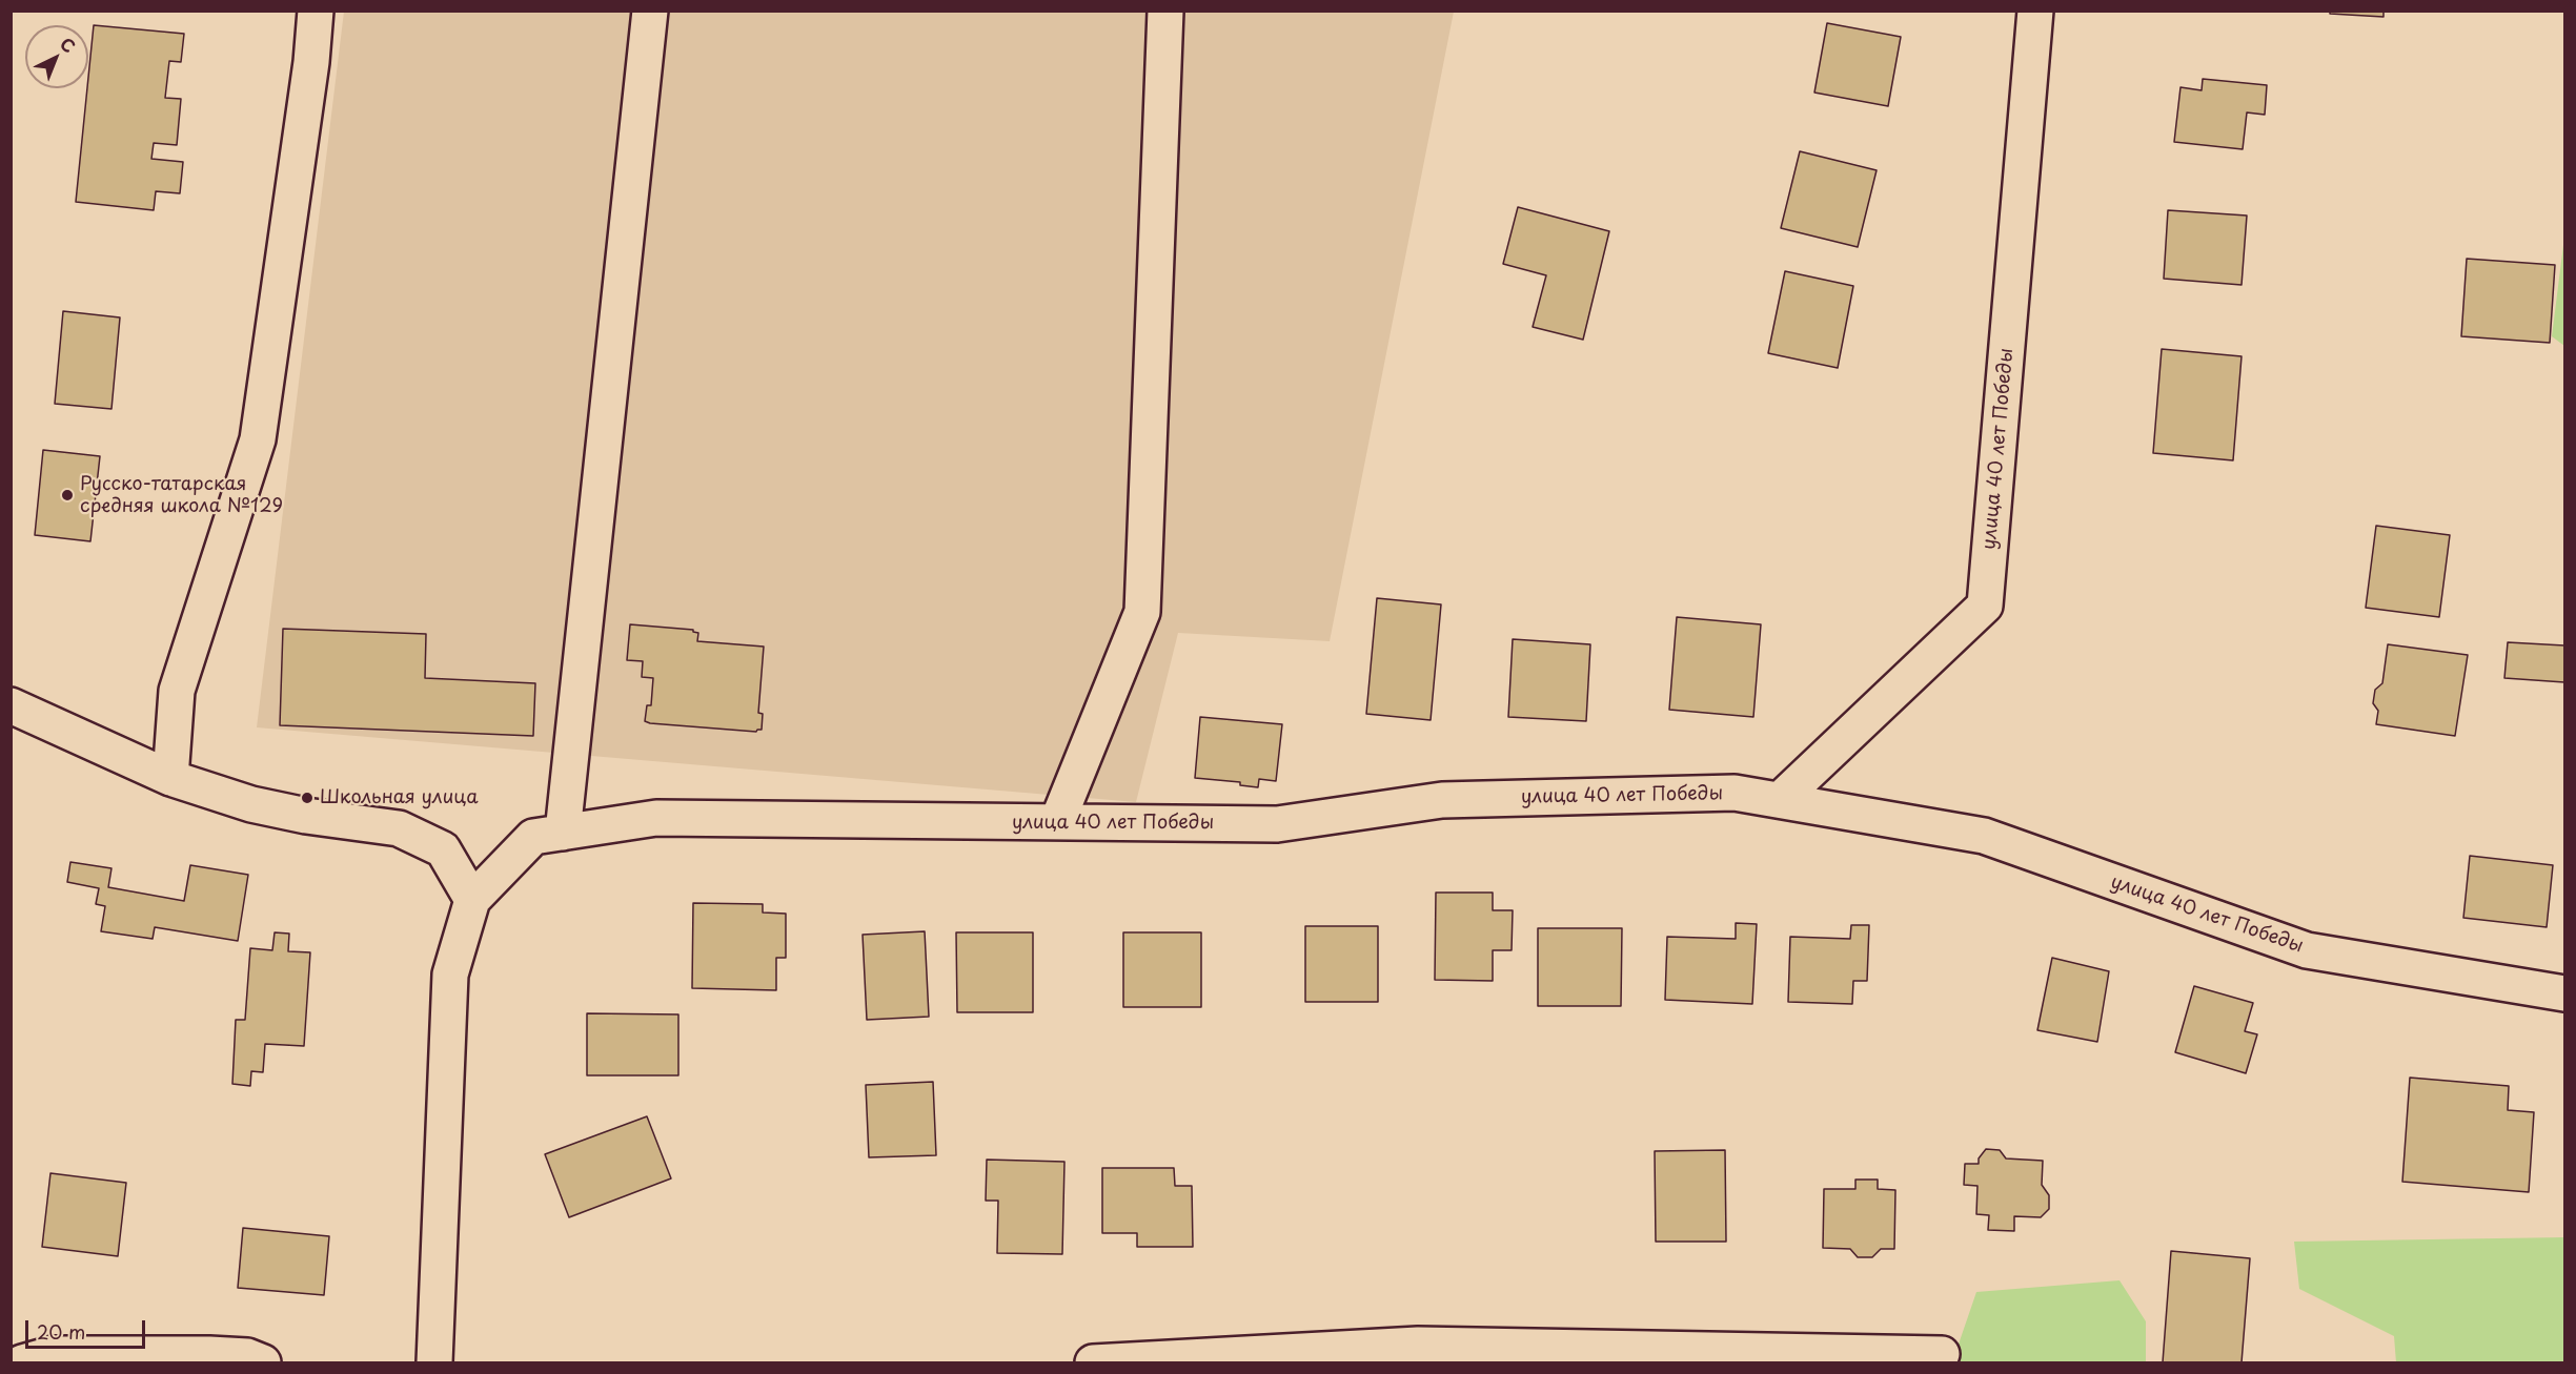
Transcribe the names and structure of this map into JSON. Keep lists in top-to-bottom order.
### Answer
{
  "streets": {
    "street": ["улица 40 лет Победы"]
  },
  "places": ["Русско-татарская средняя школа №129", "Школьная улица"],
  "scale_bar": "20 m",
  "north": "top right"
}
